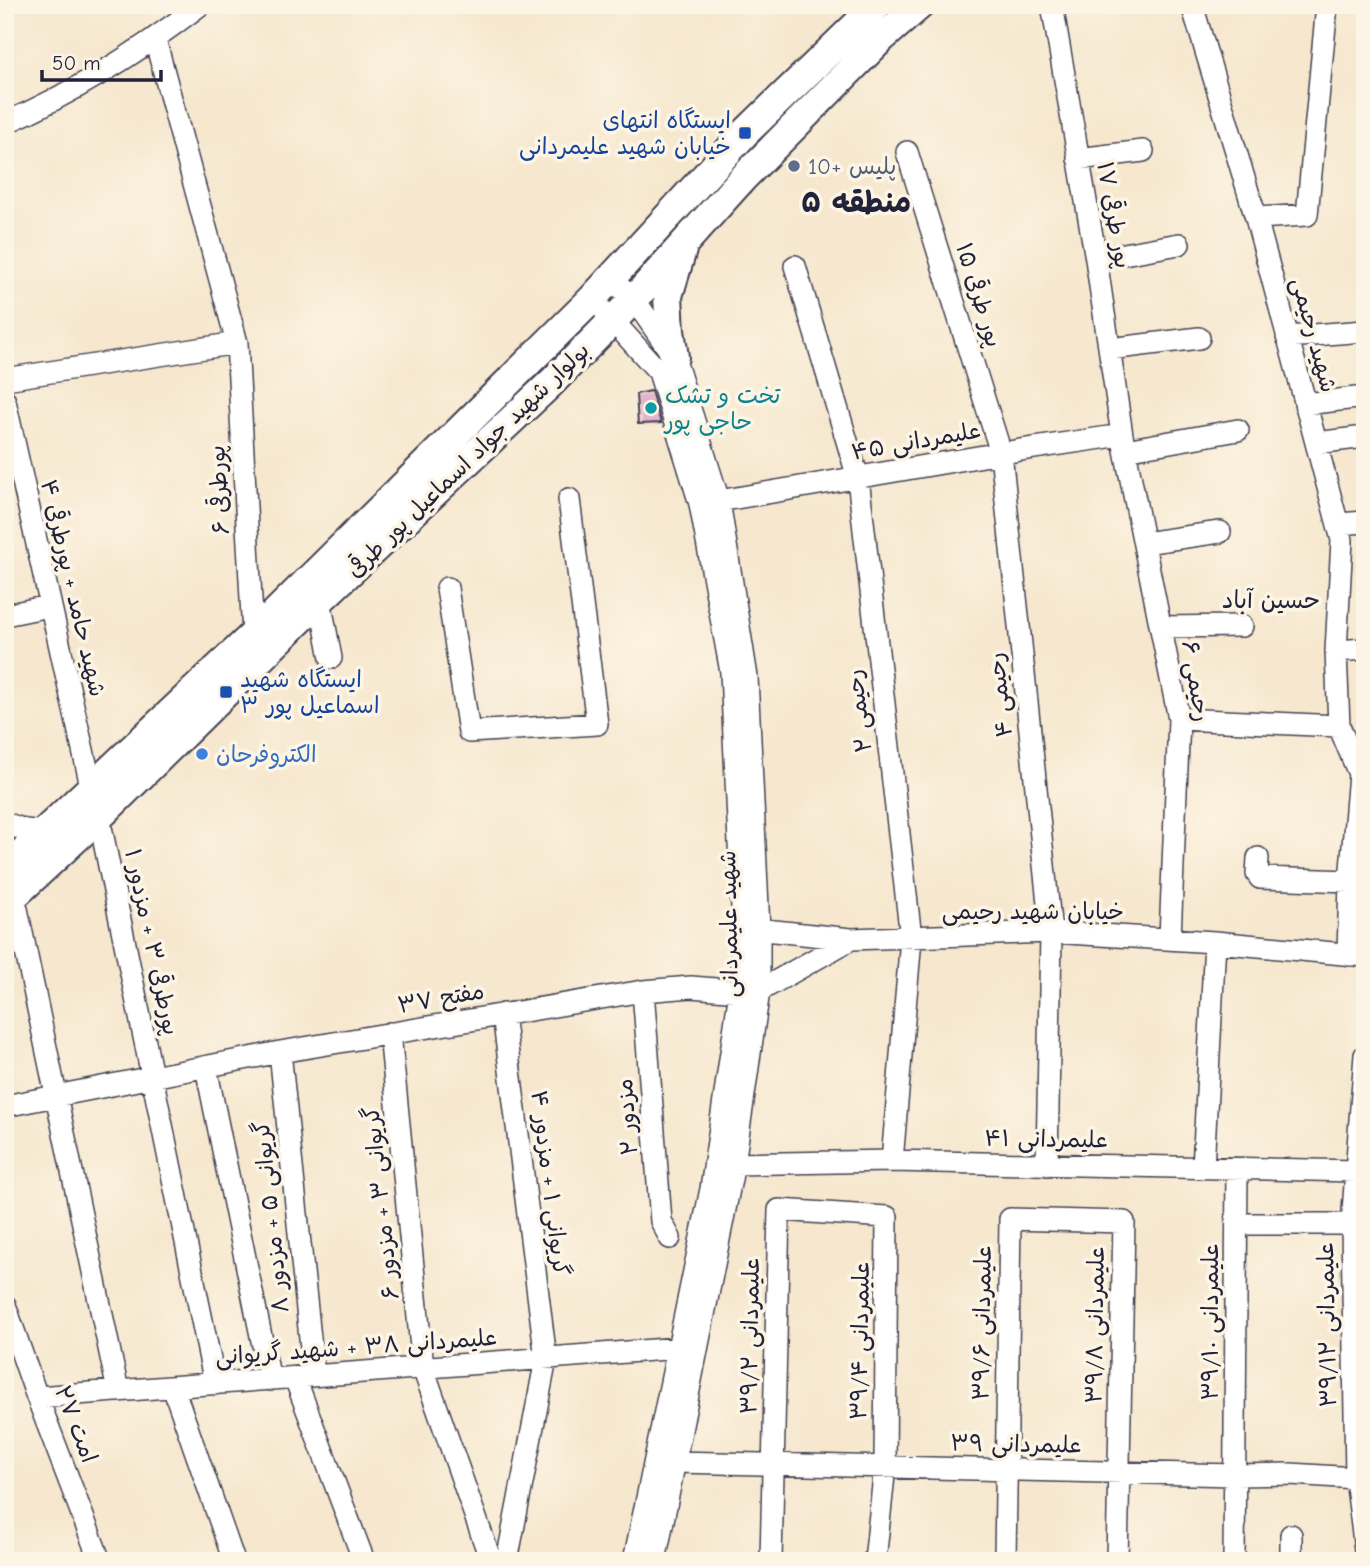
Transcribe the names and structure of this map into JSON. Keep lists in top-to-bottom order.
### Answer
{
  "streets": {
    "main road": ["بولوار شهید جواد اسماعیل پور طرقی"],
    "street": [
      "پور طرقی ۱۷",
      "پور طرقی ۱۵",
      "شهید رحیمی",
      "علیمردانی ۴۵",
      "پورطرقی ۶",
      "شهید حامد + پورطرقی ۴",
      "رحیمی ۶",
      "رحیمی ۴",
      "رحیمی ۲",
      "خیابان شهید رحیمی",
      "شهید علیمردانی",
      "پورطرقی ۳ + مزدور ۱",
      "مفتح ۳۷",
      "مزدور ۲",
      "علیمردانی ۴۱",
      "گریوانی ۱ + مزدور ۴",
      "گریوانی ۳ + مزدور ۶",
      "گریوانی ۵ + مزدور ۸",
      "علیمردانی ۳۹/۱۰",
      "علیمردانی ۳۹/۶",
      "علیمردانی ۳۹/۸",
      "علیمردانی ۳۹/۱۲",
      "علیمردانی ۳۹/۲",
      "علیمردانی ۳۹/۴",
      "علیمردانی ۳۸ + شهید گریوانی",
      "امت ۲۷",
      "علیمردانی ۳۹"
    ]
  },
  "crossings": [
    ["پور طرقی ۱۷", "علیمردانی ۴۵"],
    ["پور طرقی ۱۷", "رحیمی ۶"],
    ["پور طرقی ۱۵", "علیمردانی ۴۵"],
    ["پور طرقی ۱۵", "رحیمی ۴"],
    ["علیمردانی ۴۵", "رحیمی ۶"],
    ["علیمردانی ۴۵", "رحیمی ۴"],
    ["علیمردانی ۴۵", "رحیمی ۲"],
    ["علیمردانی ۴۵", "شهید علیمردانی"],
    ["بولوار شهید جواد اسماعیل پور طرقی", "پورطرقی ۶"],
    ["بولوار شهید جواد اسماعیل پور طرقی", "شهید حامد + پورطرقی ۴"],
    ["بولوار شهید جواد اسماعیل پور طرقی", "شهید علیمردانی"],
    ["بولوار شهید جواد اسماعیل پور طرقی", "پورطرقی ۳ + مزدور ۱"],
    ["رحیمی ۶", "خیابان شهید رحیمی"],
    ["رحیمی ۴", "خیابان شهید رحیمی"],
    ["رحیمی ۴", "علیمردانی ۴۱"],
    ["رحیمی ۲", "خیابان شهید رحیمی"],
    ["رحیمی ۲", "علیمردانی ۴۱"],
    ["خیابان شهید رحیمی", "شهید علیمردانی"],
    ["شهید علیمردانی", "مفتح ۳۷"],
    ["شهید علیمردانی", "علیمردانی ۴۱"],
    ["شهید علیمردانی", "علیمردانی ۳۸ + شهید گریوانی"],
    ["شهید علیمردانی", "علیمردانی ۳۹"],
    ["پورطرقی ۳ + مزدور ۱", "مفتح ۳۷"],
    ["پورطرقی ۳ + مزدور ۱", "علیمردانی ۳۸ + شهید گریوانی"],
    ["مفتح ۳۷", "مزدور ۲"],
    ["مفتح ۳۷", "گریوانی ۱ + مزدور ۴"],
    ["مفتح ۳۷", "گریوانی ۳ + مزدور ۶"],
    ["مفتح ۳۷", "گریوانی ۵ + مزدور ۸"],
    ["علیمردانی ۴۱", "علیمردانی ۳۹/۱۰"],
    ["علیمردانی ۴۱", "علیمردانی ۳۹/۱۲"],
    ["گریوانی ۱ + مزدور ۴", "علیمردانی ۳۸ + شهید گریوانی"],
    ["گریوانی ۳ + مزدور ۶", "علیمردانی ۳۸ + شهید گریوانی"],
    ["گریوانی ۵ + مزدور ۸", "علیمردانی ۳۸ + شهید گریوانی"],
    ["علیمردانی ۳۹/۱۰", "علیمردانی ۳۹"],
    ["علیمردانی ۳۹/۶", "علیمردانی ۳۹/۸"],
    ["علیمردانی ۳۹/۶", "علیمردانی ۳۹"],
    ["علیمردانی ۳۹/۸", "علیمردانی ۳۹"],
    ["علیمردانی ۳۹/۱۲", "علیمردانی ۳۹"],
    ["علیمردانی ۳۹/۲", "علیمردانی ۳۹/۴"],
    ["علیمردانی ۳۹/۲", "علیمردانی ۳۹"],
    ["علیمردانی ۳۹/۴", "علیمردانی ۳۹"],
    ["علیمردانی ۳۸ + شهید گریوانی", "امت ۲۷"]
  ],
  "districts": ["منطقه ۵", "حسین آباد"],
  "places": {
    "transit": ["ایستگاه انتهای خیابان شهید علیمردانی", "ایستگاه شهید اسماعیل پور ۳"],
    "other": ["پلیس +10", "تخت و تشک حاجی پور", "الکتروفرحان"]
  },
  "scale_bar": "50 m"
}
